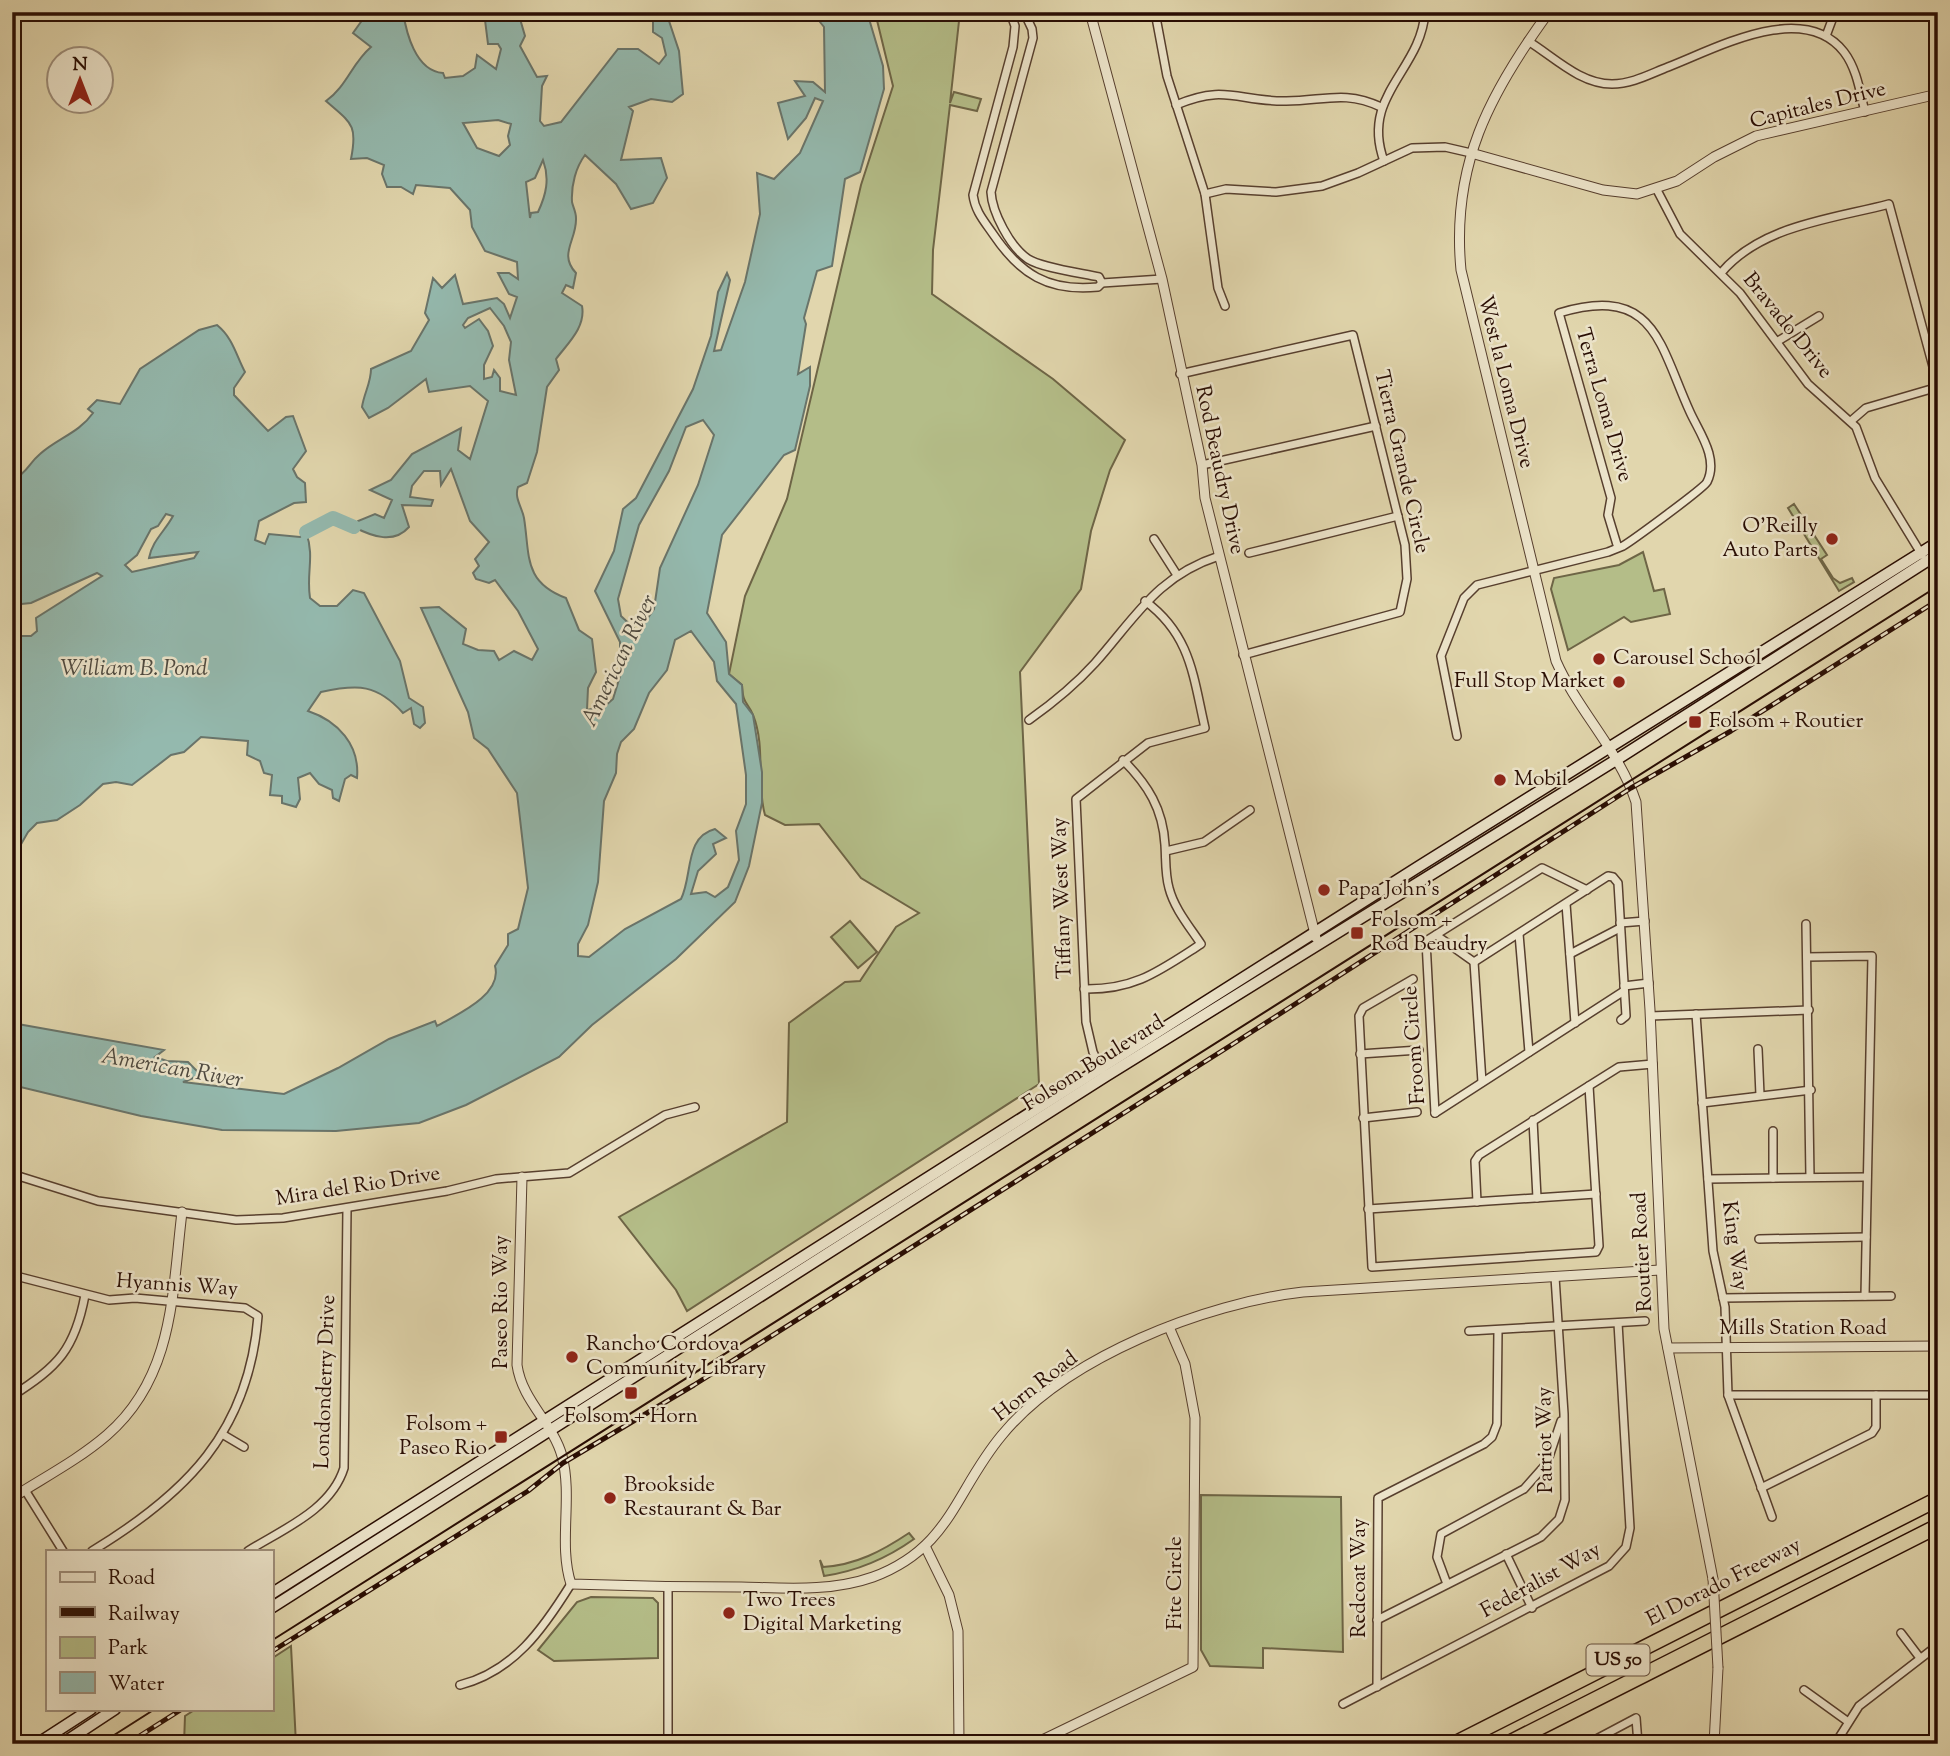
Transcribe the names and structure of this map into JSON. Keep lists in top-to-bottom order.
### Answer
{
  "streets": {
    "highway": ["El Dorado Freeway", "US 50"],
    "main road": ["Folsom Boulevard"],
    "street": [
      "Capitales Drive",
      "Bravado Drive",
      "West la Loma Drive",
      "Terra Loma Drive",
      "Tierra Grande Circle",
      "Rod Beaudry Drive",
      "Tiffany West Way",
      "Froom Circle",
      "Mira del Rio Drive",
      "King Way",
      "Routier Road",
      "Hyannis Way",
      "Paseo Rio Way",
      "Mills Station Road",
      "Londonderry Drive",
      "Horn Road",
      "Patriot Way",
      "Redcoat Way",
      "Federalist Way",
      "Fite Circle"
    ]
  },
  "crossings": [
    ["Capitales Drive", "Bravado Drive"],
    ["Capitales Drive", "West la Loma Drive"],
    ["Bravado Drive", "Folsom Boulevard"],
    ["West la Loma Drive", "Terra Loma Drive"],
    ["West la Loma Drive", "Folsom Boulevard"],
    ["West la Loma Drive", "Routier Road"],
    ["Tierra Grande Circle", "Rod Beaudry Drive"],
    ["Rod Beaudry Drive", "Folsom Boulevard"],
    ["Tiffany West Way", "Folsom Boulevard"],
    ["Folsom Boulevard", "Routier Road"],
    ["Folsom Boulevard", "Paseo Rio Way"],
    ["Mira del Rio Drive", "Paseo Rio Way"],
    ["Mira del Rio Drive", "Londonderry Drive"],
    ["King Way", "Mills Station Road"],
    ["Routier Road", "Mills Station Road"],
    ["Routier Road", "Horn Road"],
    ["Horn Road", "Patriot Way"],
    ["Horn Road", "Fite Circle"],
    ["Patriot Way", "Redcoat Way"],
    ["Redcoat Way", "Federalist Way"]
  ],
  "water": ["American River", "William B. Pond"],
  "places": {
    "other": [
      "O'Reilly Auto Parts",
      "Carousel School",
      "Full Stop Market",
      "Mobil",
      "Papa John's",
      "Rancho Cordova Community Library",
      "Brookside Restaurant & Bar",
      "Two Trees Digital Marketing"
    ],
    "transit": [
      "Folsom + Routier",
      "Folsom + Rod Beaudry",
      "Folsom + Horn",
      "Folsom + Paseo Rio"
    ]
  },
  "legend": [
    "Road",
    "Railway",
    "Park",
    "Water"
  ],
  "north": "top"
}
